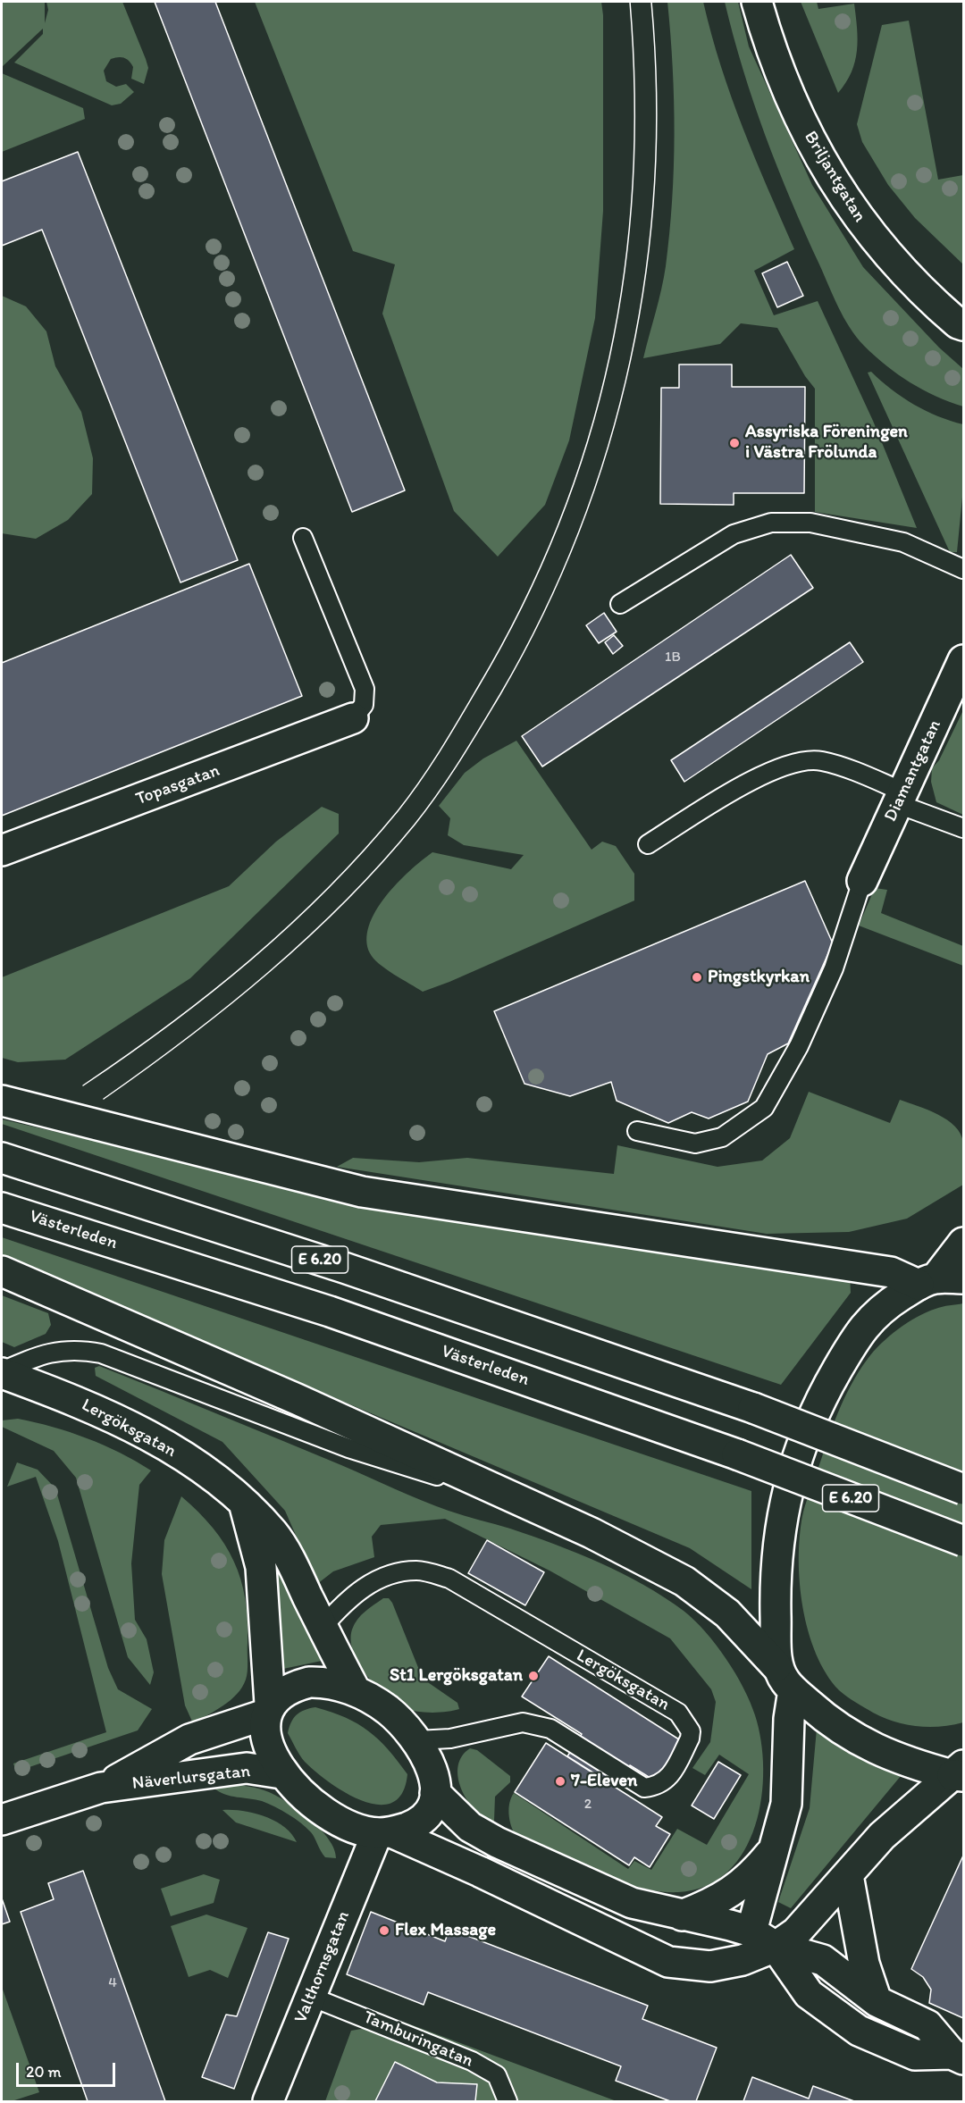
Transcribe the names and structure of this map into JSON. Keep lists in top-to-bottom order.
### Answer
{
  "streets": {
    "main road": [
      "Briljantgatan",
      "Diamantgatan",
      "Topasgatan",
      "Västerleden",
      "E 6.20",
      "Lergöksgatan",
      "Näverlursgatan",
      "Valthornsgatan"
    ],
    "lane": ["Tamburingatan"]
  },
  "crossings": [
    ["Lergöksgatan", "Näverlursgatan"],
    ["Lergöksgatan", "Valthornsgatan"],
    ["Näverlursgatan", "Valthornsgatan"],
    ["Valthornsgatan", "Tamburingatan"]
  ],
  "places": [
    "Assyriska Föreningen i Västra Frölunda",
    "Pingstkyrkan",
    "St1 Lergöksgatan",
    "7-Eleven",
    "Flex Massage"
  ],
  "house_numbers": ["1B", "2", "4"],
  "scale_bar": "20 m"
}
